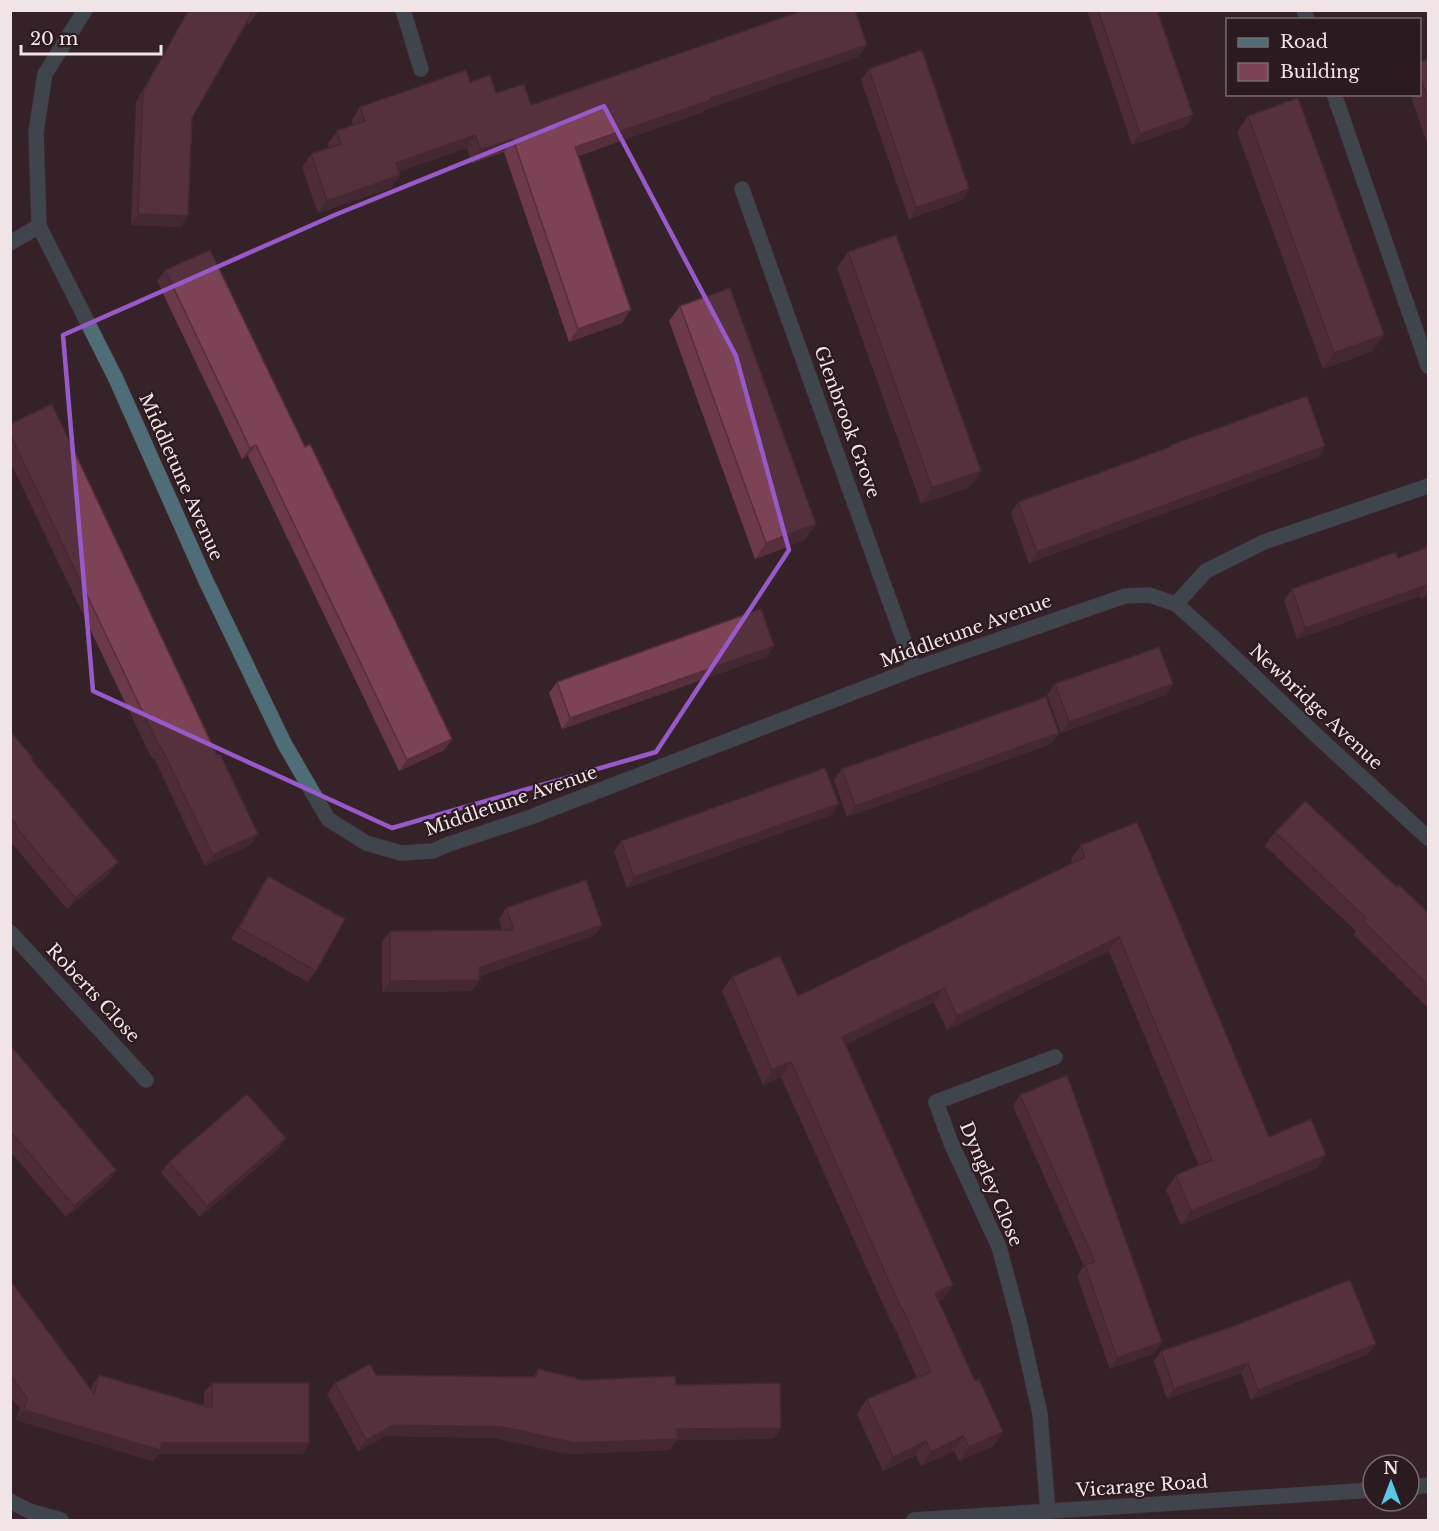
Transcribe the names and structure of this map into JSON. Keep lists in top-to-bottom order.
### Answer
{
  "streets": {
    "street": [
      "Glenbrook Grove",
      "Middletune Avenue",
      "Newbridge Avenue",
      "Roberts Close",
      "Dyngley Close",
      "Vicarage Road"
    ]
  },
  "crossings": [
    ["Glenbrook Grove", "Middletune Avenue"],
    ["Middletune Avenue", "Newbridge Avenue"],
    ["Dyngley Close", "Vicarage Road"]
  ],
  "legend": ["Road", "Building"],
  "scale_bar": "20 m",
  "north": "top"
}
